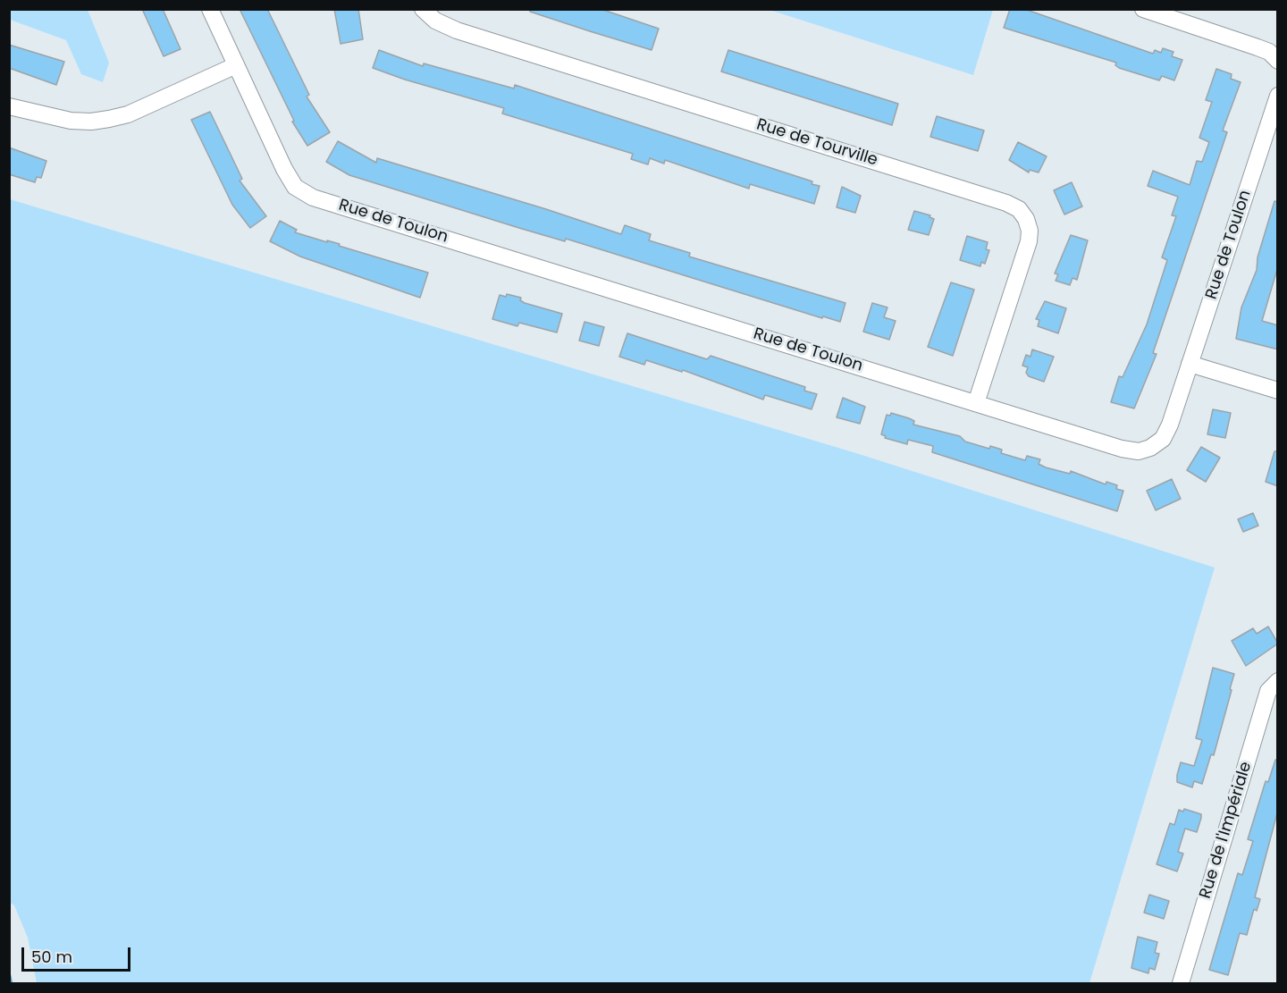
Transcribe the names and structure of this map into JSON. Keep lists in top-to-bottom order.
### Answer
{
  "streets": {
    "street": ["Rue de Tourville", "Rue de Toulon", "Rue de l'Impériale"]
  },
  "crossings": [
    ["Rue de Tourville", "Rue de Toulon"]
  ],
  "scale_bar": "50 m"
}
